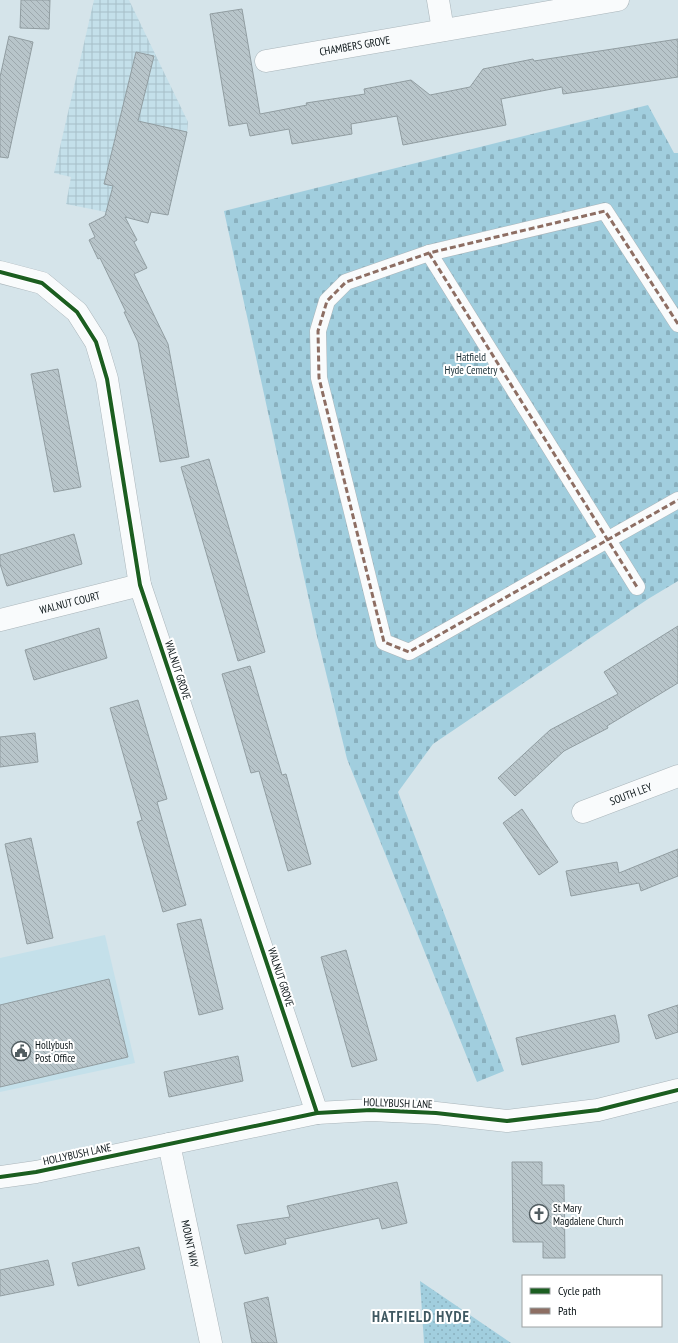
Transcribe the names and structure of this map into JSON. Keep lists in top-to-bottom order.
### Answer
{
  "streets": {
    "street": [
      "CHAMBERS GROVE",
      "WALNUT COURT",
      "WALNUT GROVE",
      "SOUTH LEY",
      "HOLLYBUSH LANE",
      "MOUNT WAY"
    ]
  },
  "crossings": [
    ["WALNUT COURT", "WALNUT GROVE"],
    ["WALNUT GROVE", "HOLLYBUSH LANE"],
    ["HOLLYBUSH LANE", "MOUNT WAY"]
  ],
  "districts": ["HATFIELD HYDE"],
  "parks": ["Hatfield Hyde Cemetry"],
  "places": {
    "public building": ["Hollybush Post Office"],
    "church": ["St Mary Magdalene Church"]
  },
  "legend": ["Cycle path", "Path"]
}
